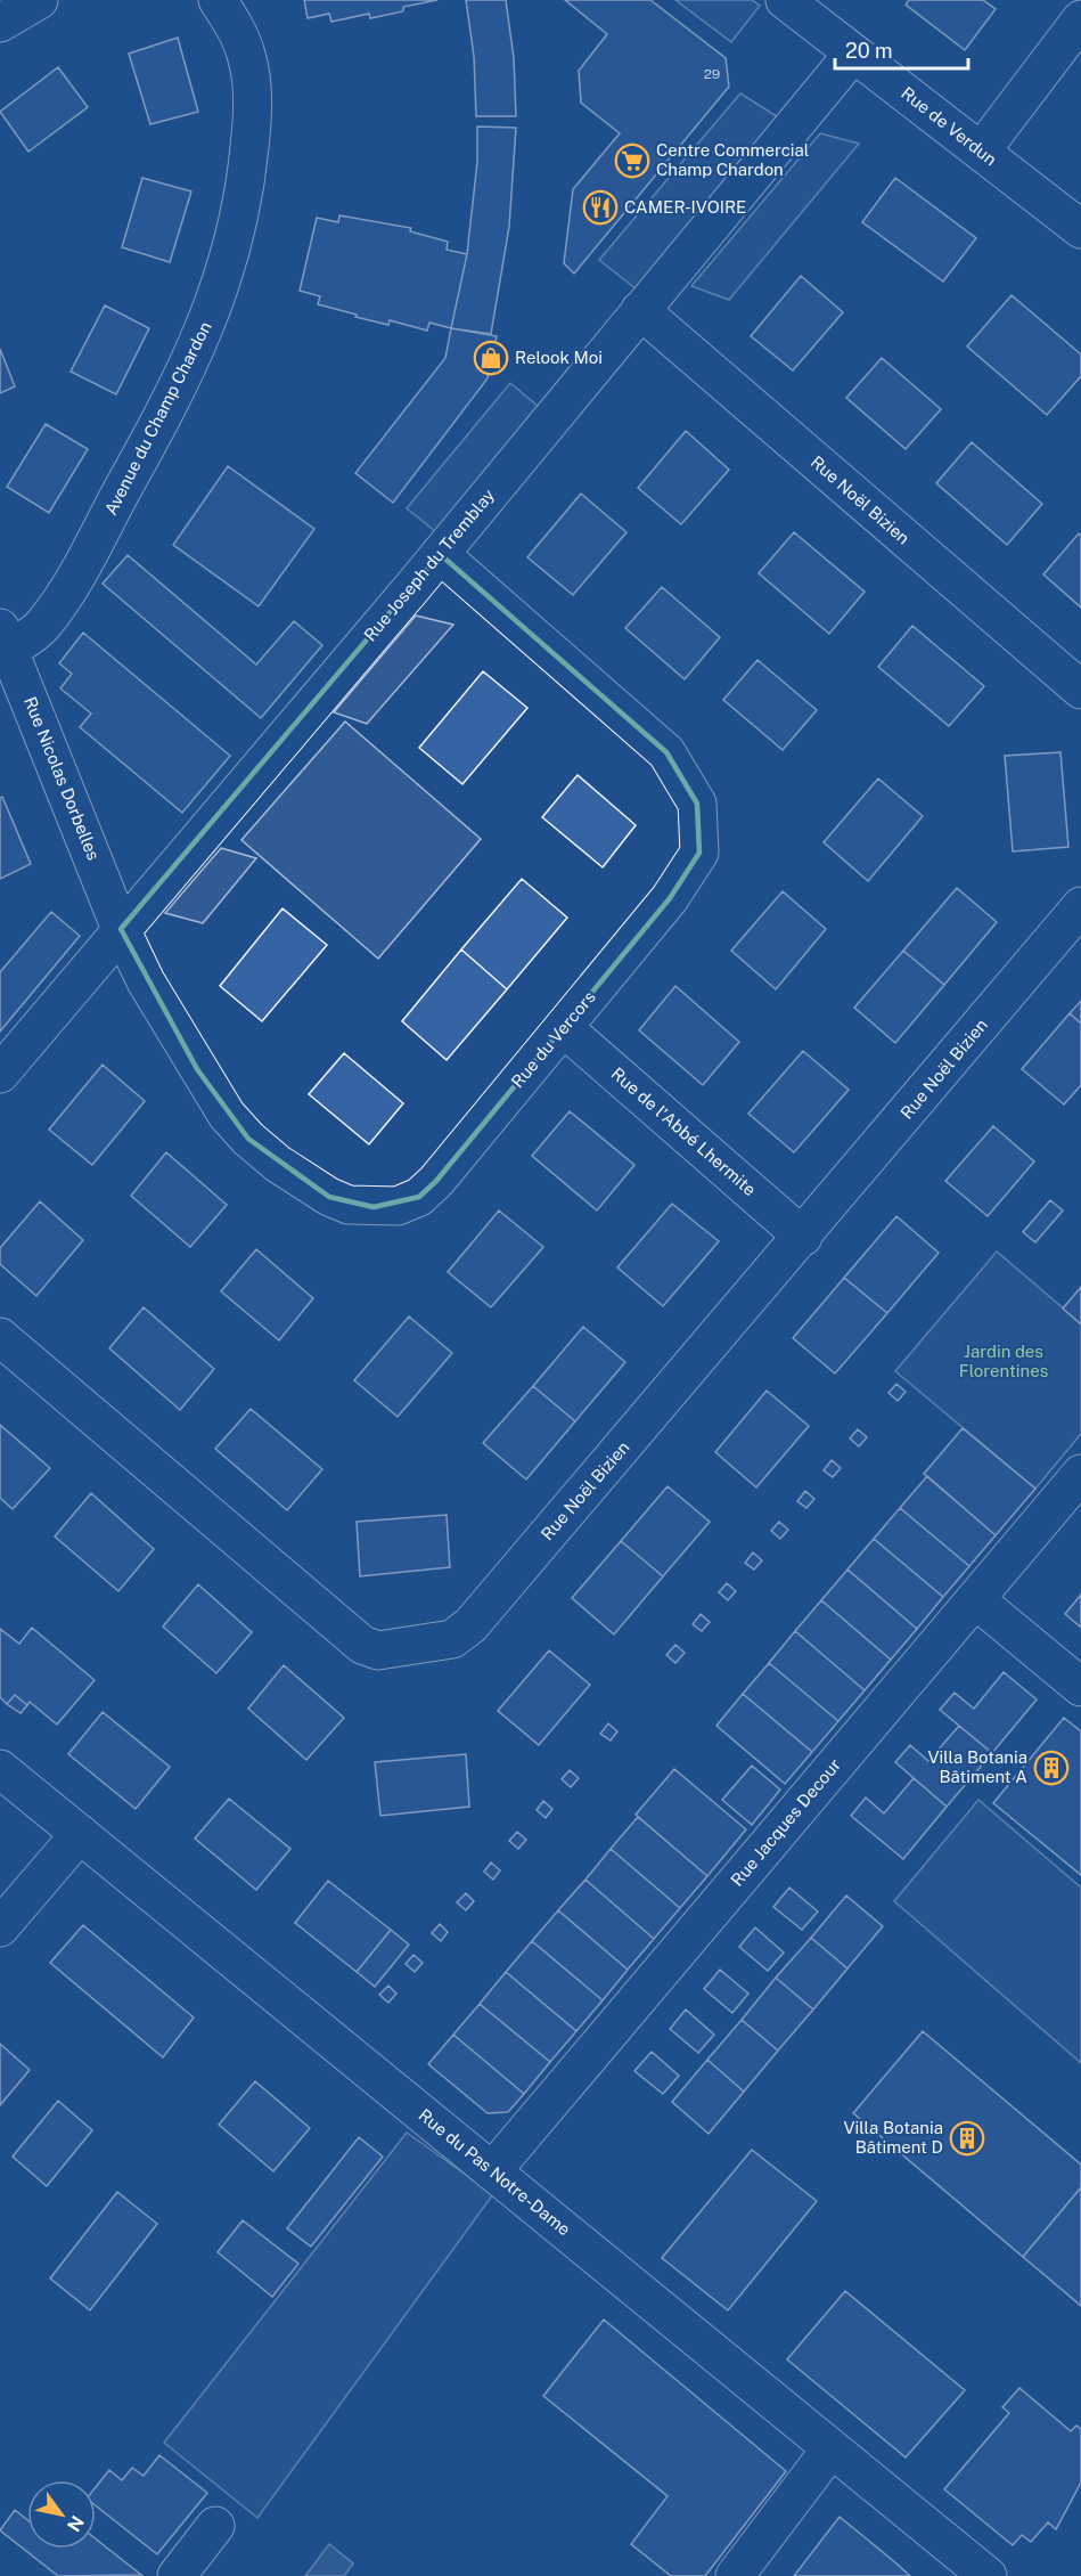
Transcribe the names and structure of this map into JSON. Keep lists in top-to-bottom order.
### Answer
{
  "streets": {
    "street": [
      "Rue de Verdun",
      "Avenue du Champ Chardon",
      "Rue Noël Bizien",
      "Rue Joseph du Tremblay",
      "Rue Nicolas Dorbelles",
      "Rue du Vercors",
      "Rue de l'Abbé Lhermite",
      "Rue Jacques Decour",
      "Rue du Pas Notre-Dame"
    ]
  },
  "crossings": [
    ["Rue de Verdun", "Rue Joseph du Tremblay"],
    ["Avenue du Champ Chardon", "Rue Nicolas Dorbelles"],
    ["Rue Noël Bizien", "Rue Joseph du Tremblay"],
    ["Rue Noël Bizien", "Rue de l'Abbé Lhermite"],
    ["Rue Joseph du Tremblay", "Rue Nicolas Dorbelles"],
    ["Rue Joseph du Tremblay", "Rue du Vercors"],
    ["Rue Nicolas Dorbelles", "Rue du Vercors"],
    ["Rue du Vercors", "Rue de l'Abbé Lhermite"],
    ["Rue Jacques Decour", "Rue du Pas Notre-Dame"]
  ],
  "parks": ["Jardin des Florentines"],
  "places": {
    "supermarket": ["Centre Commercial Champ Chardon"],
    "restaurant": ["CAMER-IVOIRE"],
    "shop": ["Relook Moi"],
    "building": ["Villa Botania Bâtiment A", "Villa Botania Bâtiment D"]
  },
  "house_numbers": ["29"],
  "scale_bar": "20 m",
  "north": "bottom right"
}
